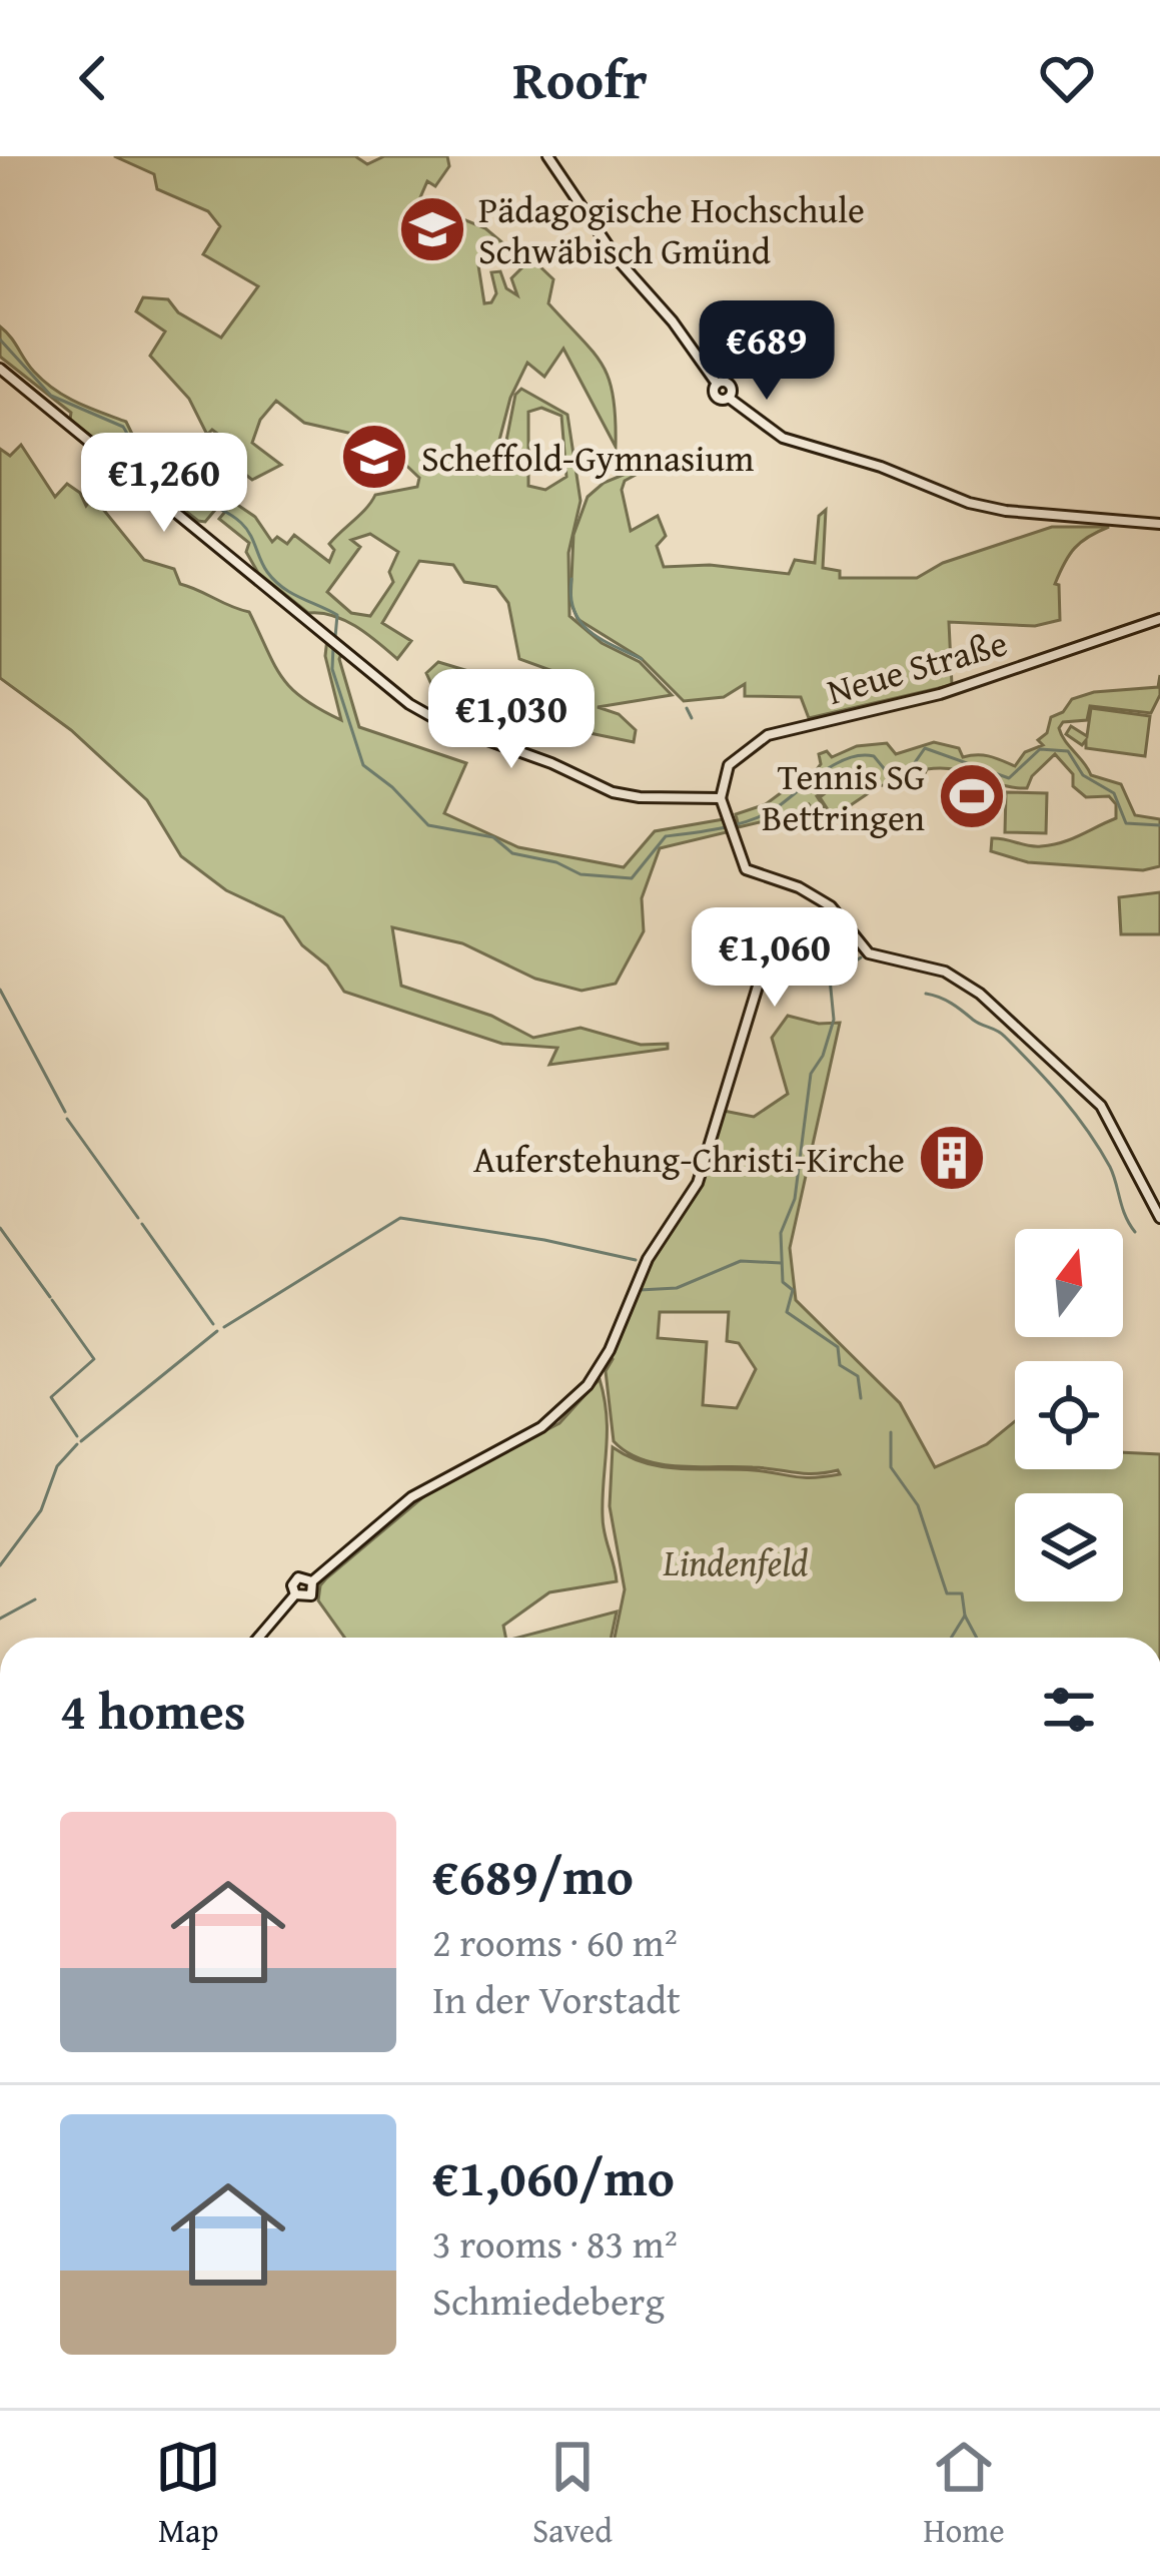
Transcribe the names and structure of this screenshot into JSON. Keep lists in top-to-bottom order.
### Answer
{
  "streets": {
    "street": ["Neue Straße"]
  },
  "parks": ["Lindenfeld"],
  "places": {
    "school or university": ["Pädagogische Hochschule Schwäbisch Gmünd", "Scheffold-Gymnasium"],
    "sports": ["Tennis SG Bettringen"],
    "building": ["Auferstehung-Christi-Kirche"]
  },
  "north": "top",
  "page": {
    "header": "Roofr",
    "price": [
      "€689",
      "€1,260",
      "€1,030",
      "€1,060"
    ],
    "heading": "4 homes",
    "list": [
      {
        "name": "€689/mo",
        "note": "2 rooms · 60 m² · In der Vorstadt"
      },
      {
        "name": "€1,060/mo",
        "note": "3 rooms · 83 m² · Schmiedeberg"
      }
    ],
    "tabs": ["Map", "Saved", "Home"]
  }
}
